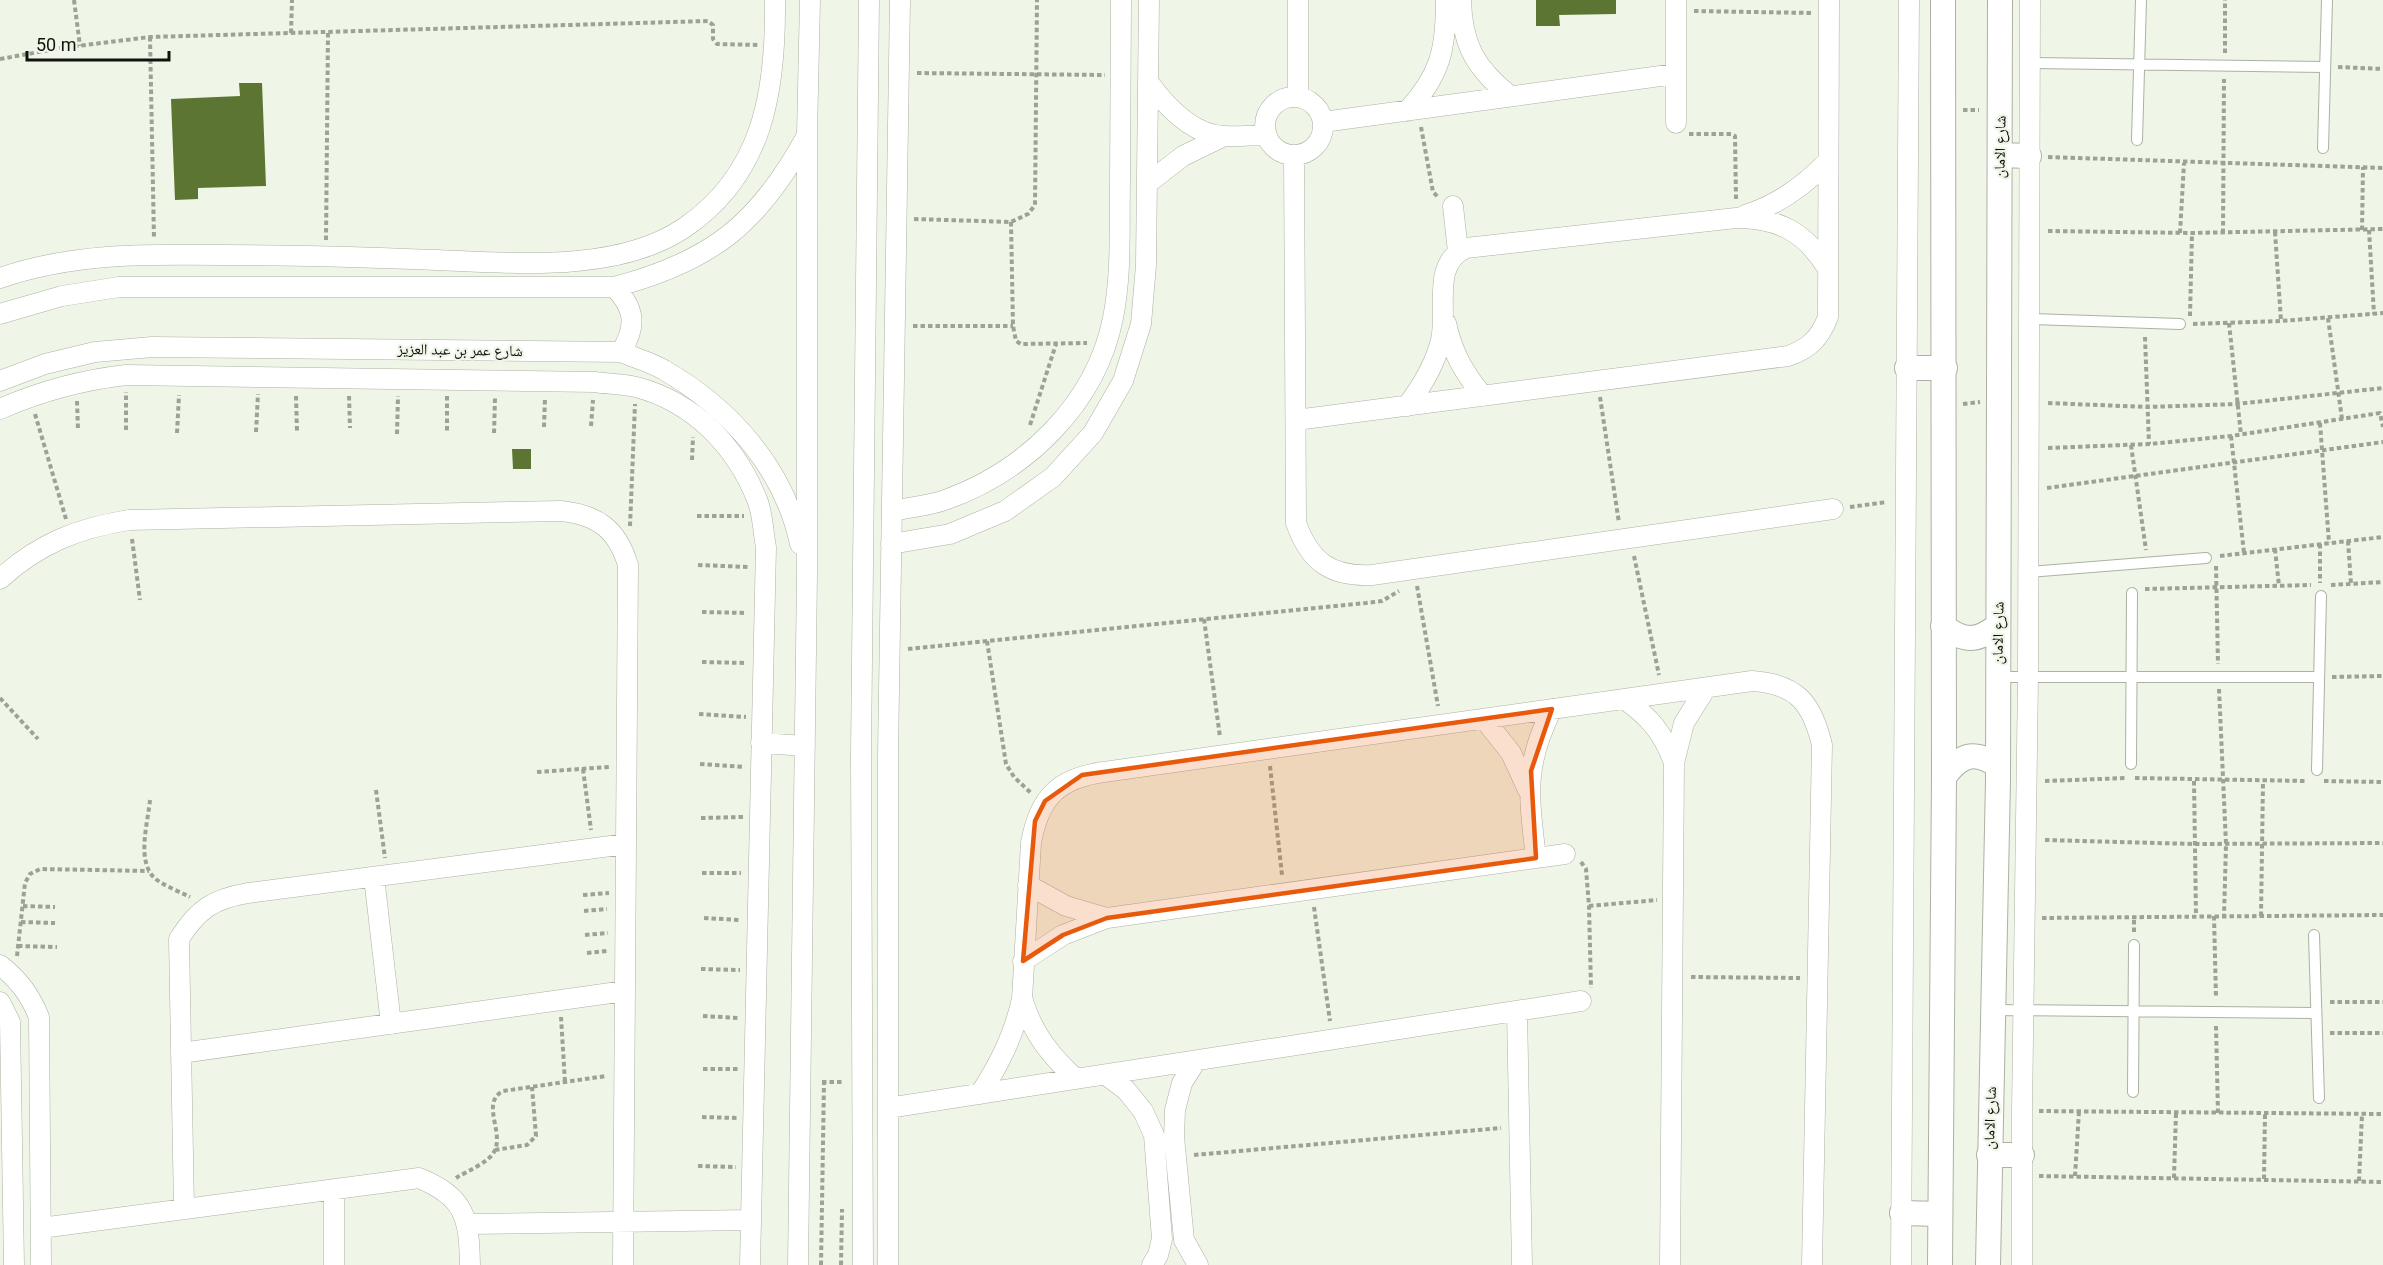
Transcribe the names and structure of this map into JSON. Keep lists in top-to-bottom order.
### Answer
{
  "streets": {
    "street": ["شارع الامان", "شارع عمر بن عبد العزيز"]
  },
  "scale_bar": "50 m"
}
